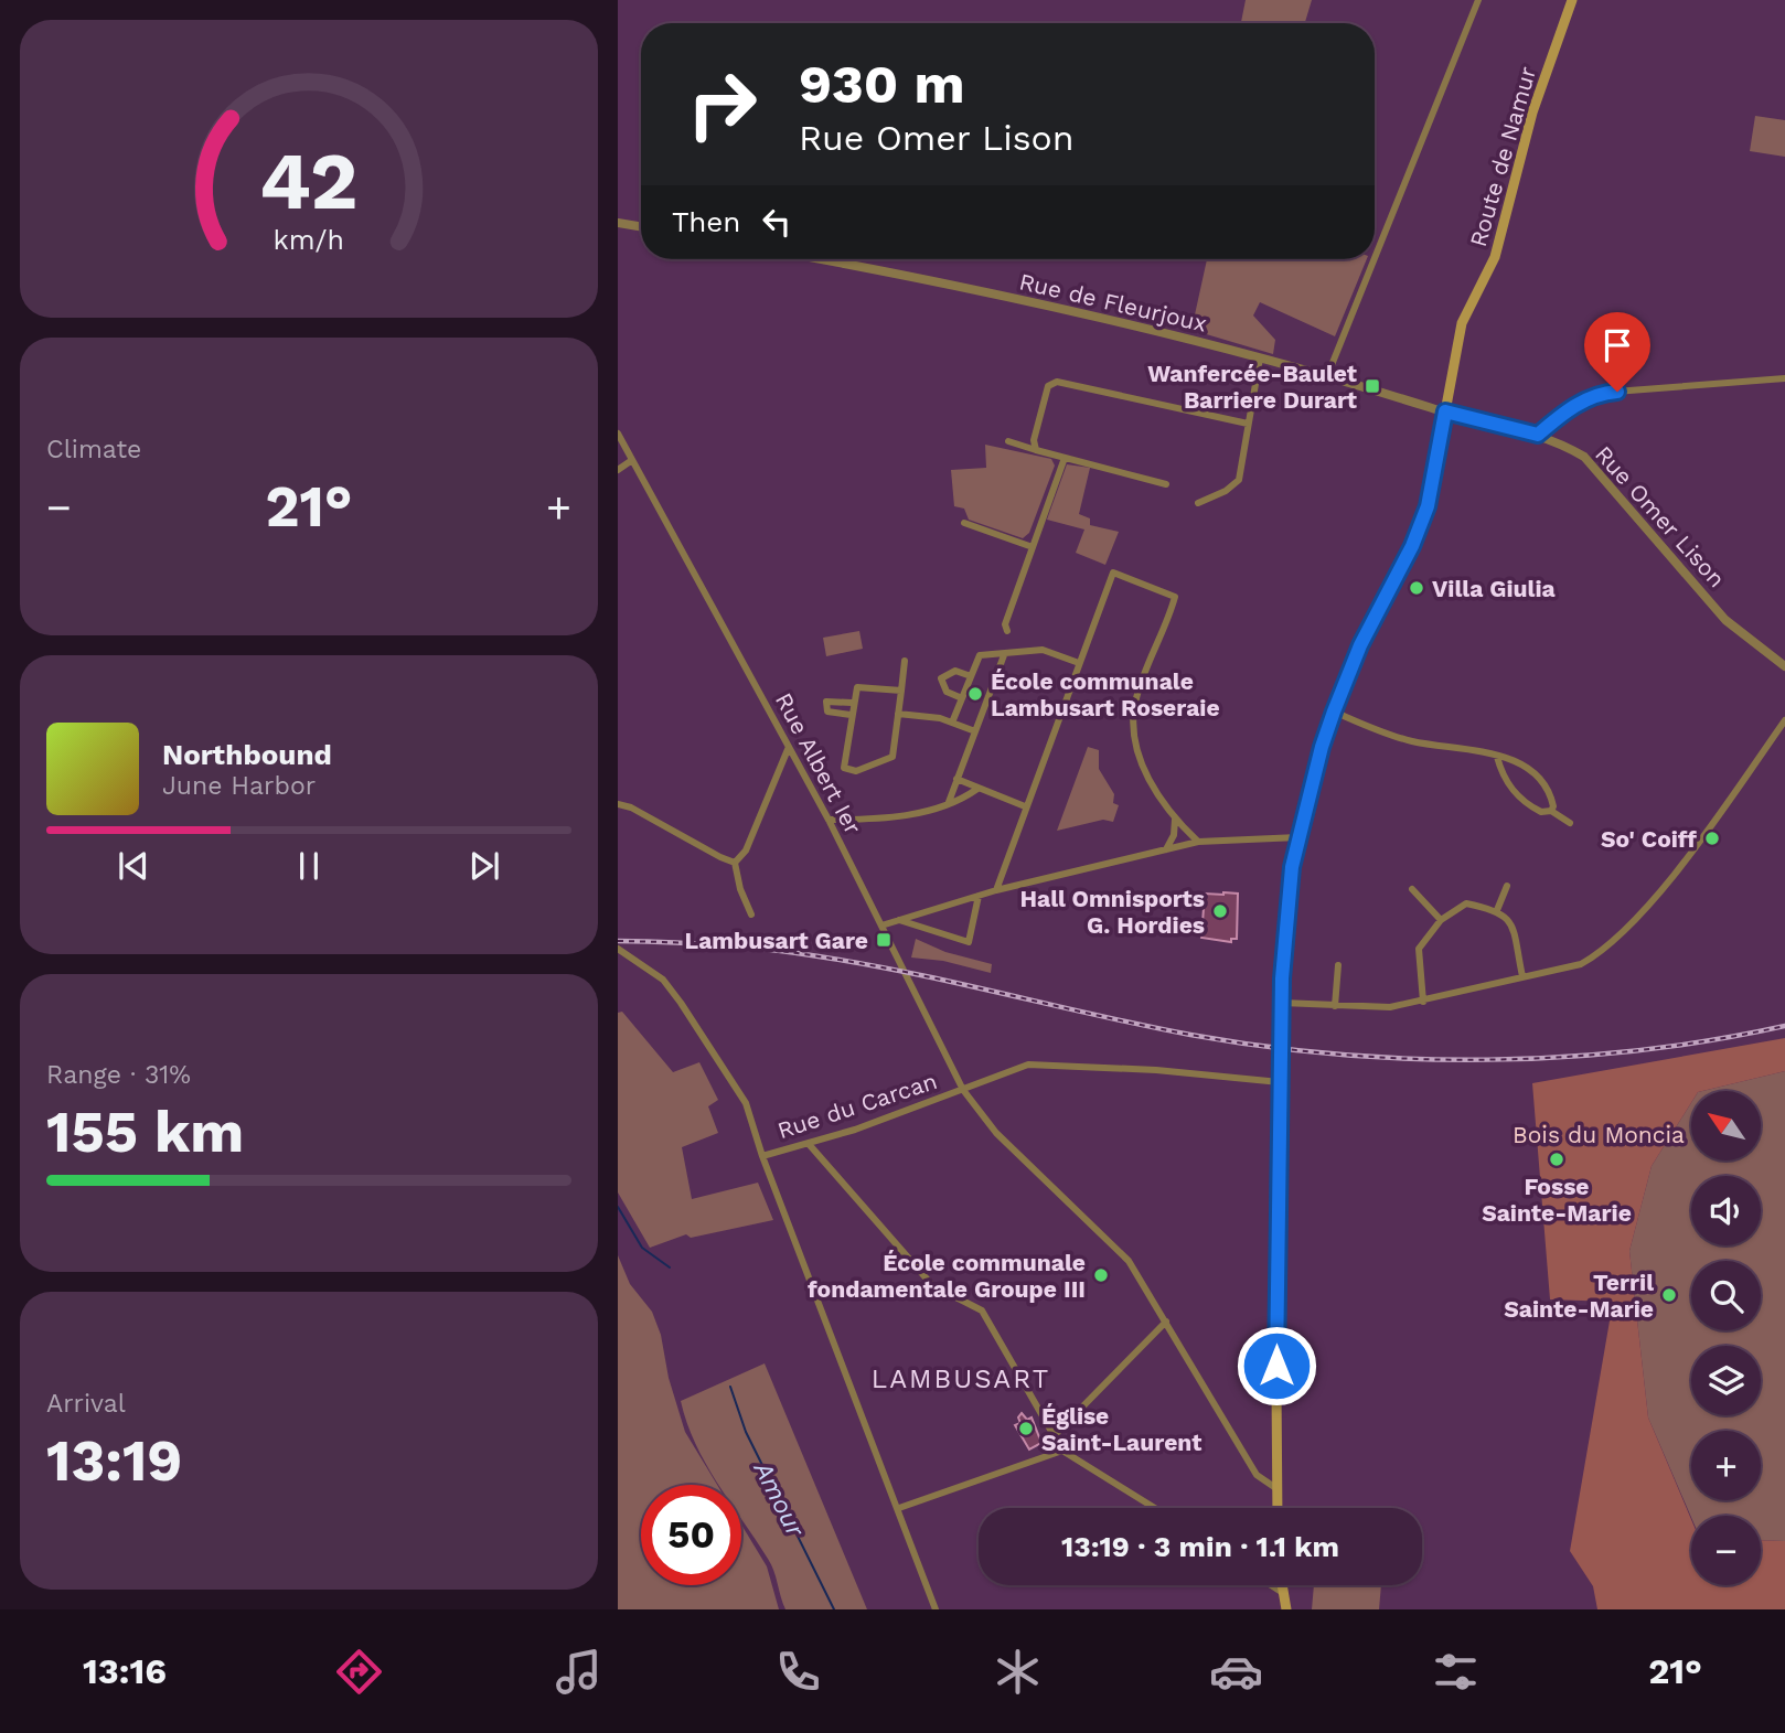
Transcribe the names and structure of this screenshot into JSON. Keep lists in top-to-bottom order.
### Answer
{
  "streets": {
    "main road": ["Route de Namur"],
    "street": [
      "Rue de Fleurjoux",
      "Rue Omer Lison",
      "Rue Albert Ier",
      "Rue du Carcan"
    ]
  },
  "crossings": [
    ["Route de Namur", "Rue de Fleurjoux"],
    ["Route de Namur", "Rue Omer Lison"],
    ["Route de Namur", "Rue Albert Ier"],
    ["Route de Namur", "Rue du Carcan"],
    ["Rue de Fleurjoux", "Rue Omer Lison"],
    ["Rue Albert Ier", "Rue du Carcan"]
  ],
  "districts": ["LAMBUSART"],
  "water": ["Amour"],
  "parks": ["Bois du Moncia"],
  "places": {
    "transit": ["Wanfercée-Baulet Barriere Durart", "Lambusart Gare"],
    "other": [
      "Villa Giulia",
      "École communale Lambusart Roseraie",
      "So' Coiff",
      "Hall Omnisports G. Hordies",
      "Fosse Sainte-Marie",
      "École communale fondamentale Groupe III",
      "Terril Sainte-Marie",
      "Église Saint-Laurent"
    ]
  },
  "north": "top left",
  "page": {
    "turn": ["930 m", "Rue Omer Lison"],
    "then": "Then",
    "tile": [
      "Climate",
      ["Range · 31%", "155 km"],
      ["Arrival", "13:19"]
    ],
    "heat": ["−", "21°", "+"],
    "song": ["Northbound", "June Harbor"],
    "map_buttons": ["+", "−"],
    "limit": "50",
    "trip": "13:19 · 3 min · 1.1 km",
    "tabs": ["13:16", "21°"],
    "gauge": ["42", "km/h"]
  }
}
